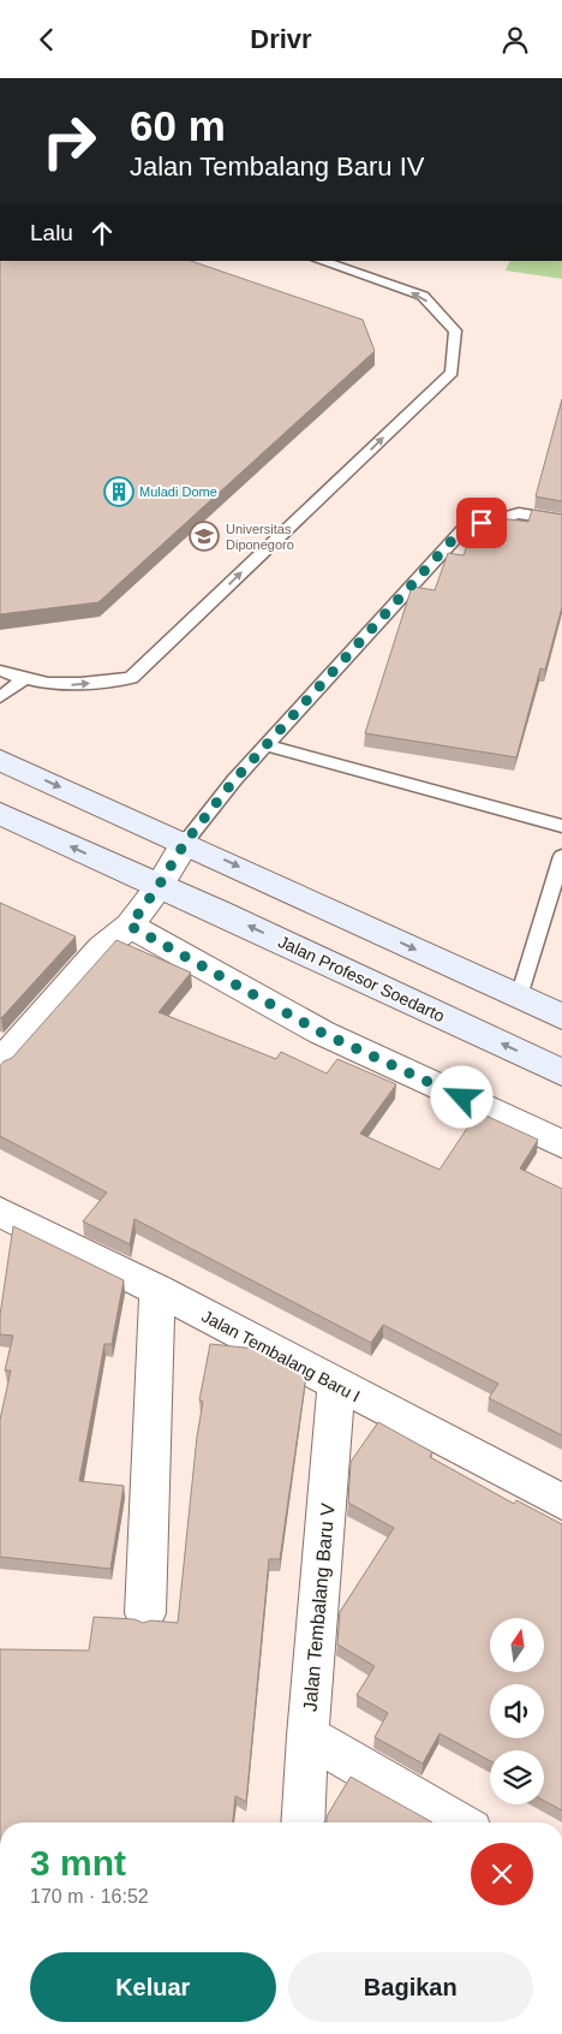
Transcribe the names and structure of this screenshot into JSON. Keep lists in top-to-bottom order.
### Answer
{
  "streets": {
    "main road": ["Jalan Profesor Soedarto"],
    "street": ["Jalan Tembalang Baru I", "Jalan Tembalang Baru V"]
  },
  "crossings": [
    ["Jalan Tembalang Baru I", "Jalan Tembalang Baru V"]
  ],
  "places": {
    "building": ["Muladi Dome"],
    "school or university": ["Universitas Diponegoro"]
  },
  "north": "top",
  "page": {
    "header": "Drivr",
    "turn": ["60 m", "Jalan Tembalang Baru IV"],
    "then": "Lalu",
    "heading": ["3 mnt", "170 m · 16:52"],
    "buttons": ["Keluar", "Bagikan"]
  }
}
